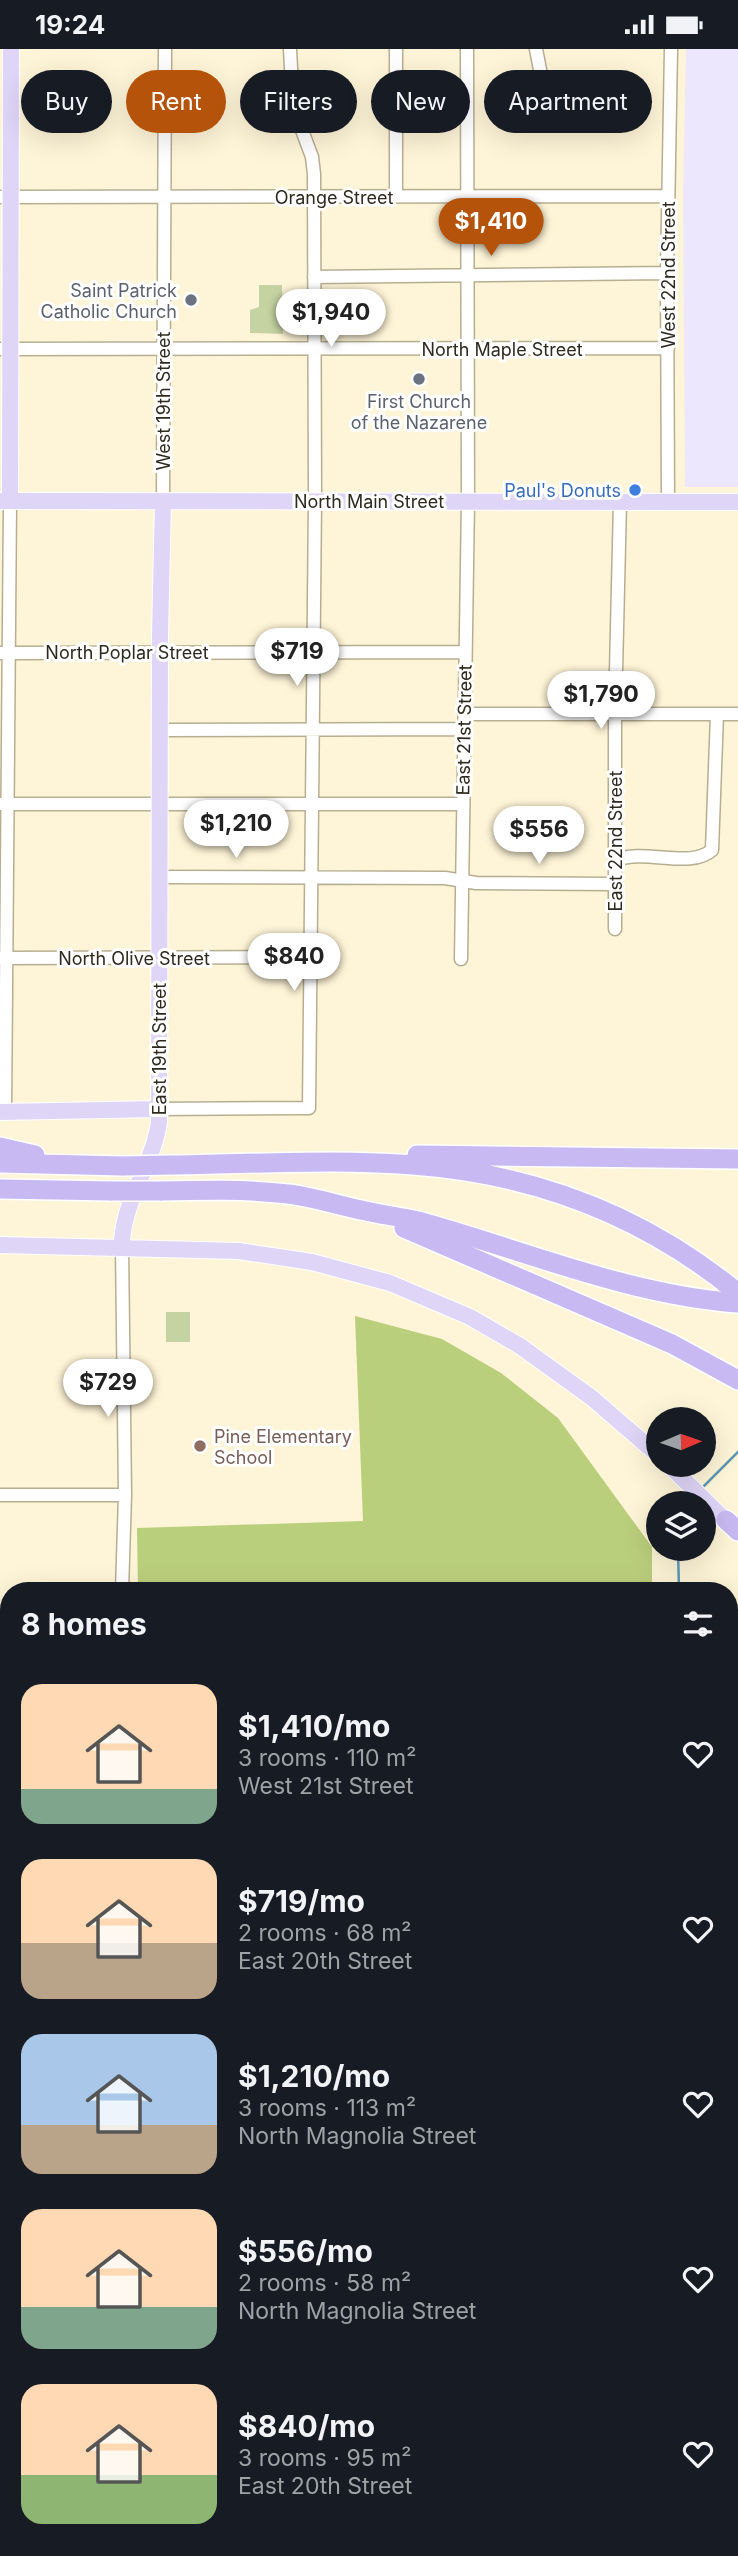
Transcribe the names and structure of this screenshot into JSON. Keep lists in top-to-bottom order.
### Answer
{
  "streets": {
    "main road": ["North Main Street", "East 19th Street"],
    "street": [
      "Orange Street",
      "West 22nd Street",
      "North Maple Street",
      "West 19th Street",
      "North Poplar Street",
      "East 21st Street",
      "East 22nd Street",
      "North Olive Street"
    ]
  },
  "crossings": [
    ["Orange Street", "West 22nd Street"],
    ["Orange Street", "West 19th Street"],
    ["Orange Street", "East 21st Street"],
    ["West 22nd Street", "North Maple Street"],
    ["West 22nd Street", "North Main Street"],
    ["North Maple Street", "West 19th Street"],
    ["North Maple Street", "East 21st Street"],
    ["West 19th Street", "North Main Street"],
    ["West 19th Street", "East 19th Street"],
    ["North Main Street", "East 21st Street"],
    ["North Main Street", "East 22nd Street"],
    ["North Main Street", "East 19th Street"],
    ["North Poplar Street", "East 21st Street"],
    ["North Poplar Street", "East 19th Street"],
    ["North Olive Street", "East 19th Street"]
  ],
  "places": [
    "Saint Patrick Catholic Church",
    "First Church of the Nazarene",
    "Paul's Donuts",
    "Pine Elementary School"
  ],
  "north": "right",
  "page": {
    "status": "19:24",
    "chip": [
      "Buy",
      "Rent",
      "Filters",
      "New",
      "Apartment"
    ],
    "price": [
      "$1,410",
      "$1,940",
      "$719",
      "$1,790",
      "$1,210",
      "$556",
      "$840",
      "$729"
    ],
    "heading": "8 homes",
    "list": [
      {
        "name": "$1,410/mo",
        "note": "3 rooms · 110 m² · West 21st Street"
      },
      {
        "name": "$719/mo",
        "note": "2 rooms · 68 m² · East 20th Street"
      },
      {
        "name": "$1,210/mo",
        "note": "3 rooms · 113 m² · North Magnolia Street"
      },
      {
        "name": "$556/mo",
        "note": "2 rooms · 58 m² · North Magnolia Street"
      },
      {
        "name": "$840/mo",
        "note": "3 rooms · 95 m² · East 20th Street"
      }
    ]
  }
}
